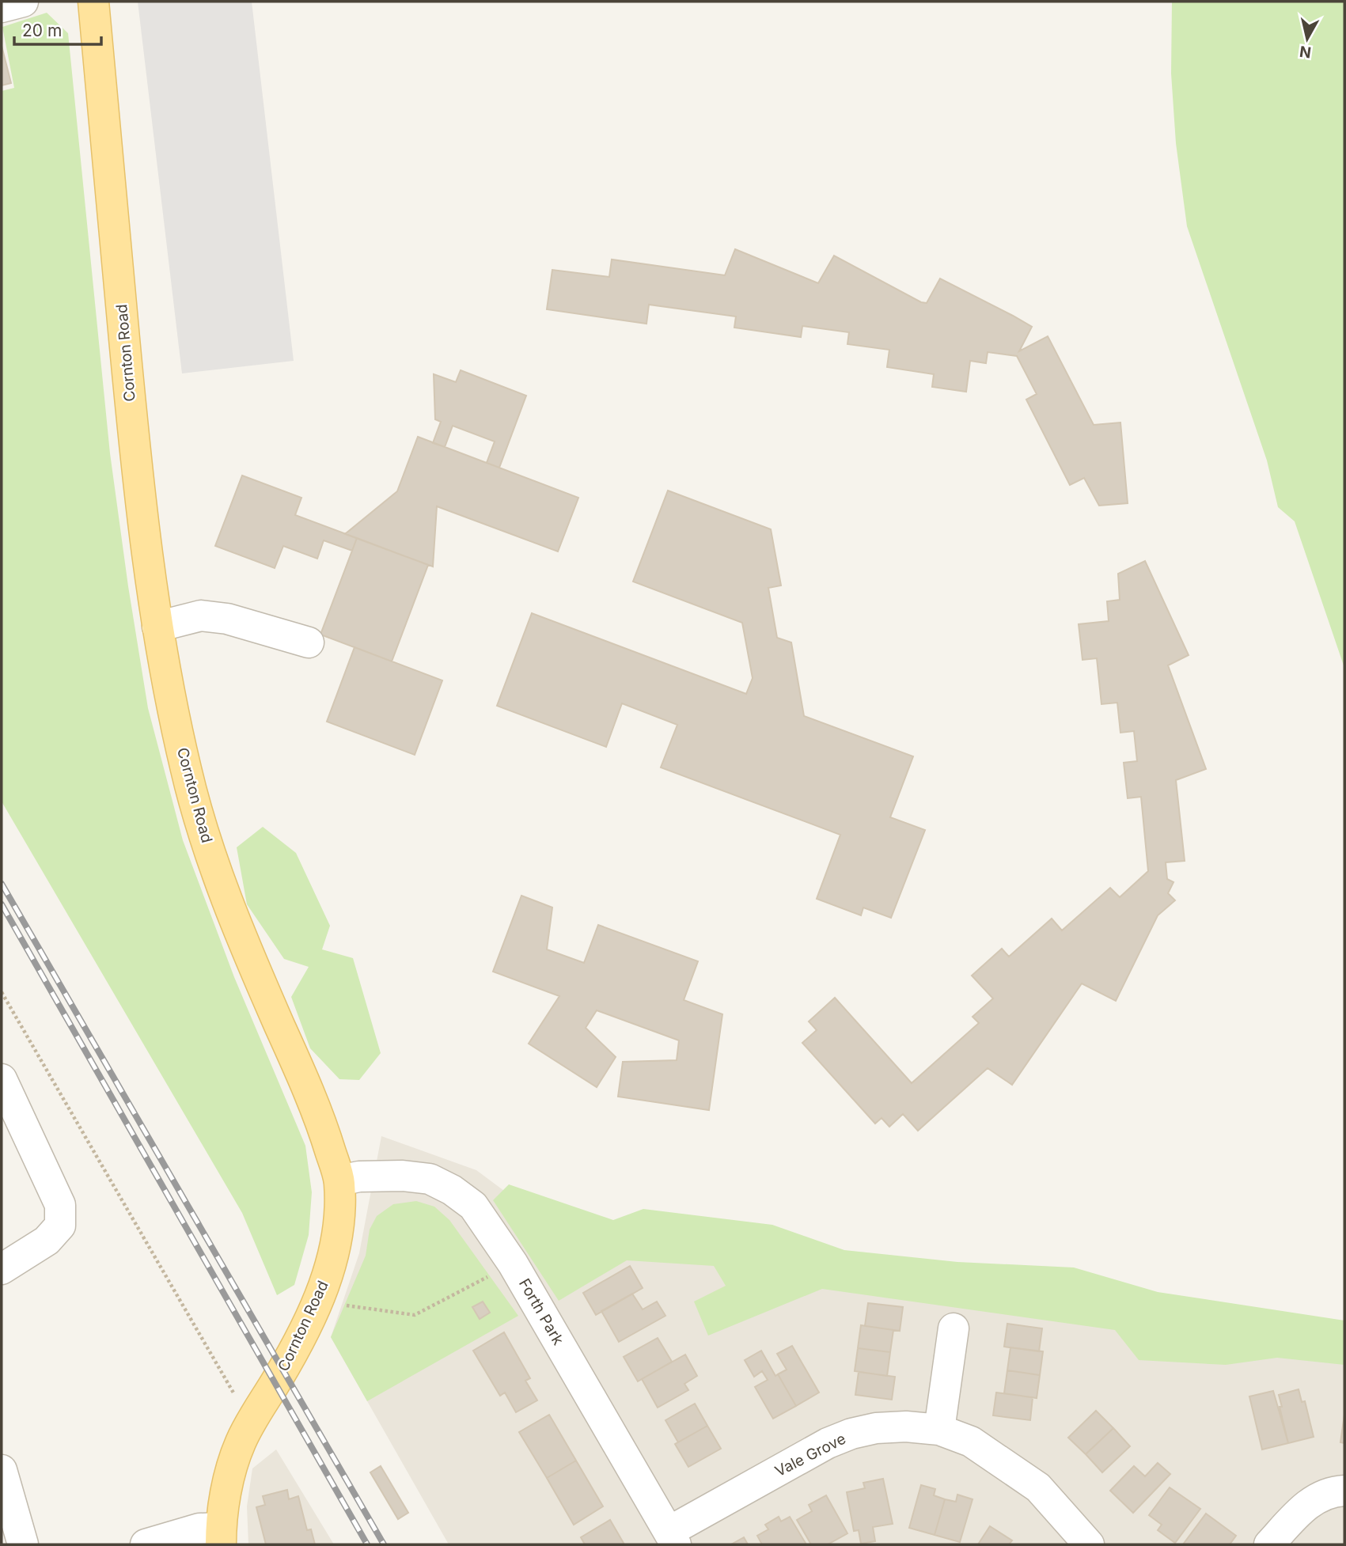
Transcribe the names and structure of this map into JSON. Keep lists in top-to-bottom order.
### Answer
{
  "streets": {
    "main road": ["Cornton Road"],
    "street": ["Forth Park", "Vale Grove"]
  },
  "crossings": [
    ["Cornton Road", "Forth Park"],
    ["Forth Park", "Vale Grove"]
  ],
  "scale_bar": "20 m",
  "north": "bottom"
}
